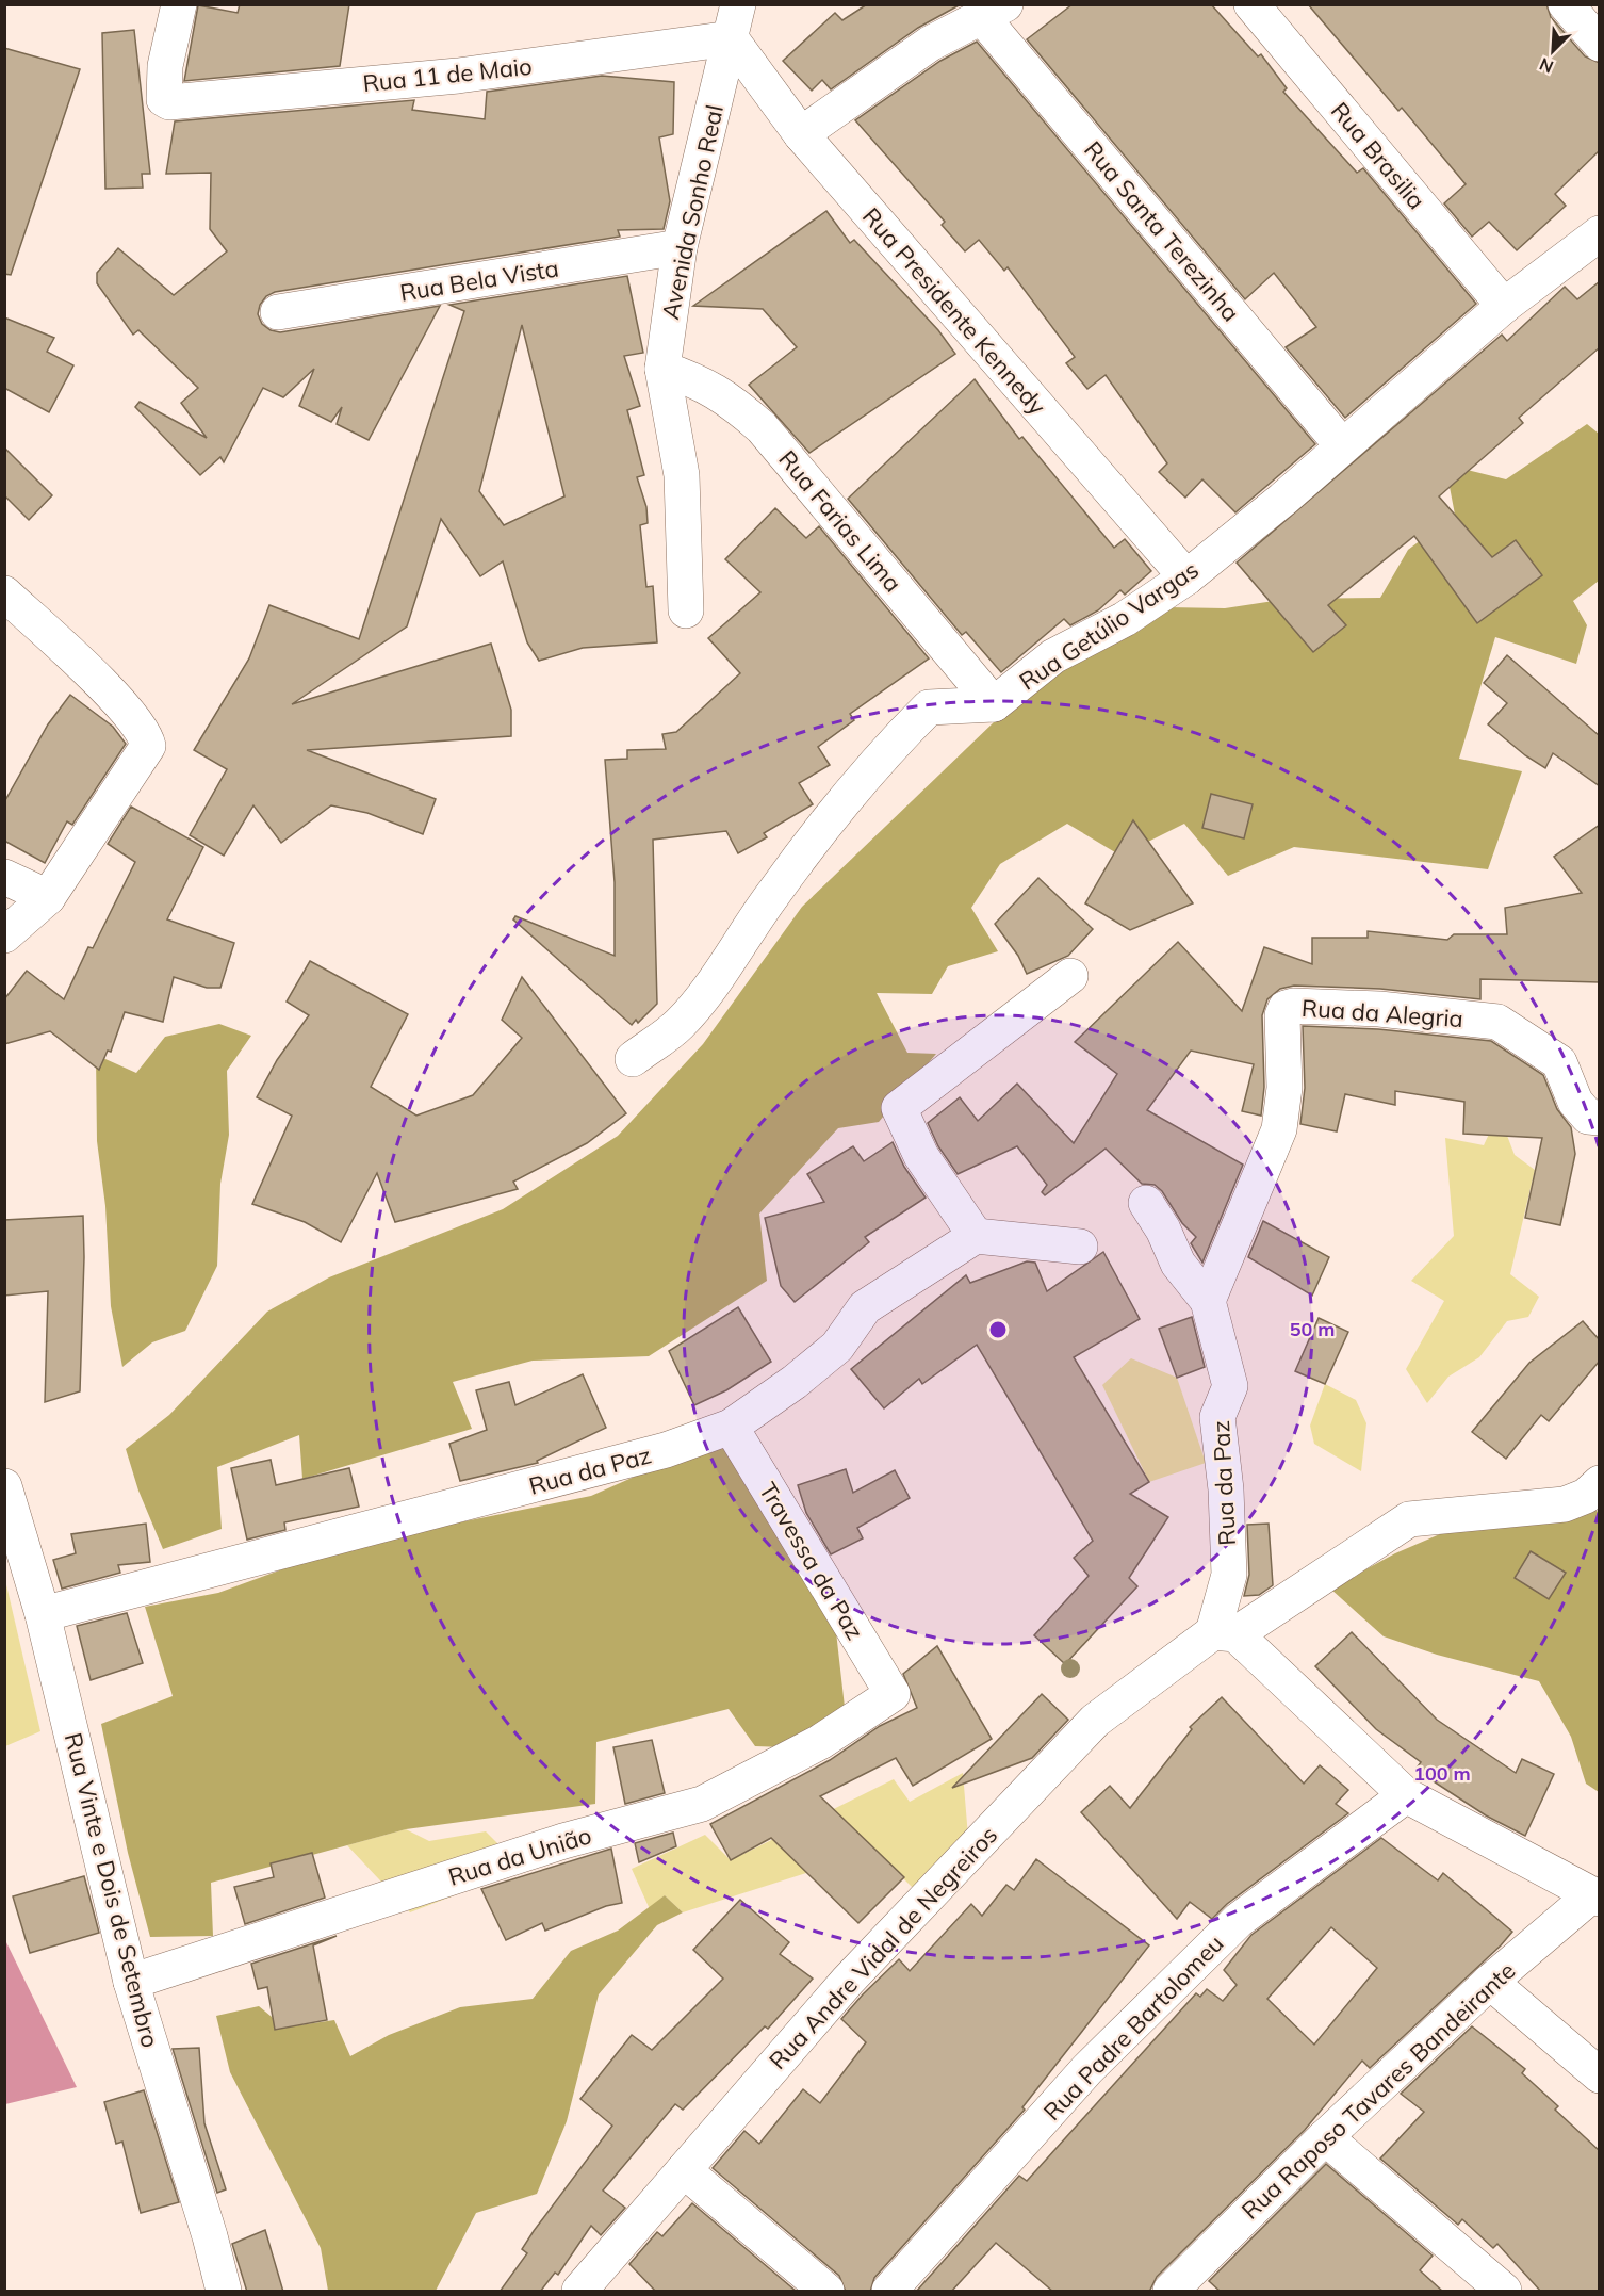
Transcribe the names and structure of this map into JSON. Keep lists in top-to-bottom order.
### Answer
{
  "streets": {
    "street": [
      "Rua 11 de Maio",
      "Rua Brasilia",
      "Avenida Sonho Real",
      "Rua Santa Terezinha",
      "Rua Bela Vista",
      "Rua Presidente Kennedy",
      "Rua Farias Lima",
      "Rua Getúlio Vargas",
      "Rua da Alegria",
      "Rua da Paz",
      "Travessa da Paz",
      "Rua da União",
      "Rua Vinte e Dois de Setembro",
      "Rua Andre Vidal de Negreiros",
      "Rua Padre Bartolomeu",
      "Rua Raposo Tavares Bandeirante"
    ]
  },
  "crossings": [
    ["Rua 11 de Maio", "Avenida Sonho Real"],
    ["Rua 11 de Maio", "Rua Presidente Kennedy"],
    ["Rua Brasilia", "Rua Getúlio Vargas"],
    ["Avenida Sonho Real", "Rua Bela Vista"],
    ["Avenida Sonho Real", "Rua Presidente Kennedy"],
    ["Avenida Sonho Real", "Rua Farias Lima"],
    ["Rua Santa Terezinha", "Rua Getúlio Vargas"],
    ["Rua Presidente Kennedy", "Rua Getúlio Vargas"],
    ["Rua Farias Lima", "Rua Getúlio Vargas"],
    ["Rua da Alegria", "Rua da Paz"],
    ["Rua da Paz", "Travessa da Paz"],
    ["Rua da Paz", "Rua Vinte e Dois de Setembro"],
    ["Rua da Paz", "Rua Andre Vidal de Negreiros"],
    ["Travessa da Paz", "Rua da União"],
    ["Rua da União", "Rua Vinte e Dois de Setembro"]
  ],
  "north": "bottom left",
  "rings": ["50 m", "100 m"]
}
